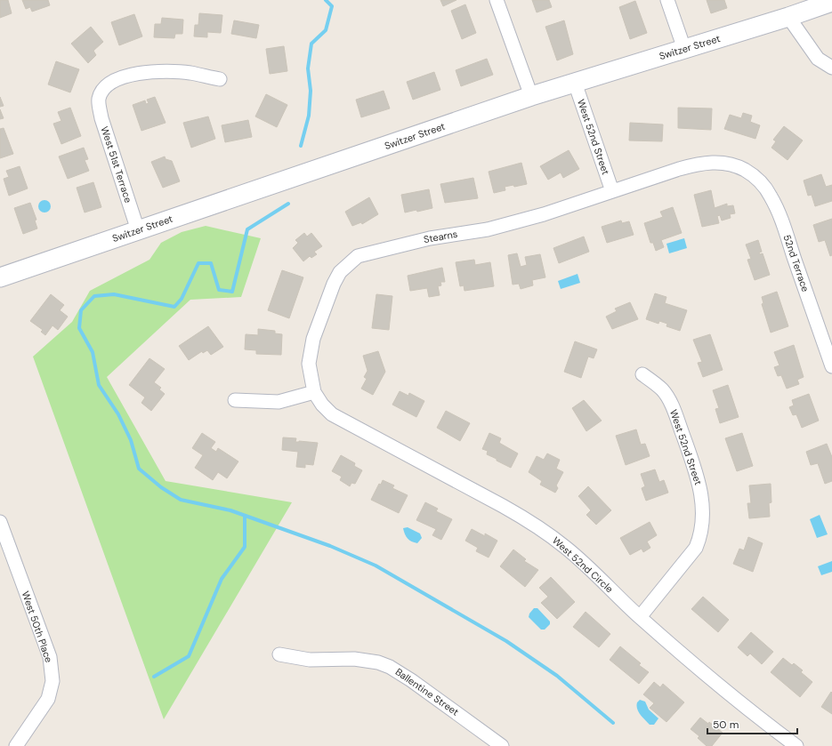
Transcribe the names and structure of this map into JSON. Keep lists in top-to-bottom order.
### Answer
{
  "streets": {
    "street": [
      "Switzer Street",
      "West 52nd Street",
      "West 51st Terrace",
      "Stearns",
      "52nd Terrace",
      "West 52nd Circle",
      "West 50th Place",
      "Ballentine Street"
    ]
  },
  "crossings": [
    ["Switzer Street", "West 52nd Street"],
    ["Switzer Street", "West 51st Terrace"],
    ["West 52nd Street", "Stearns"],
    ["West 52nd Street", "West 52nd Circle"],
    ["Stearns", "52nd Terrace"],
    ["Stearns", "West 52nd Circle"]
  ],
  "scale_bar": "50 m"
}
